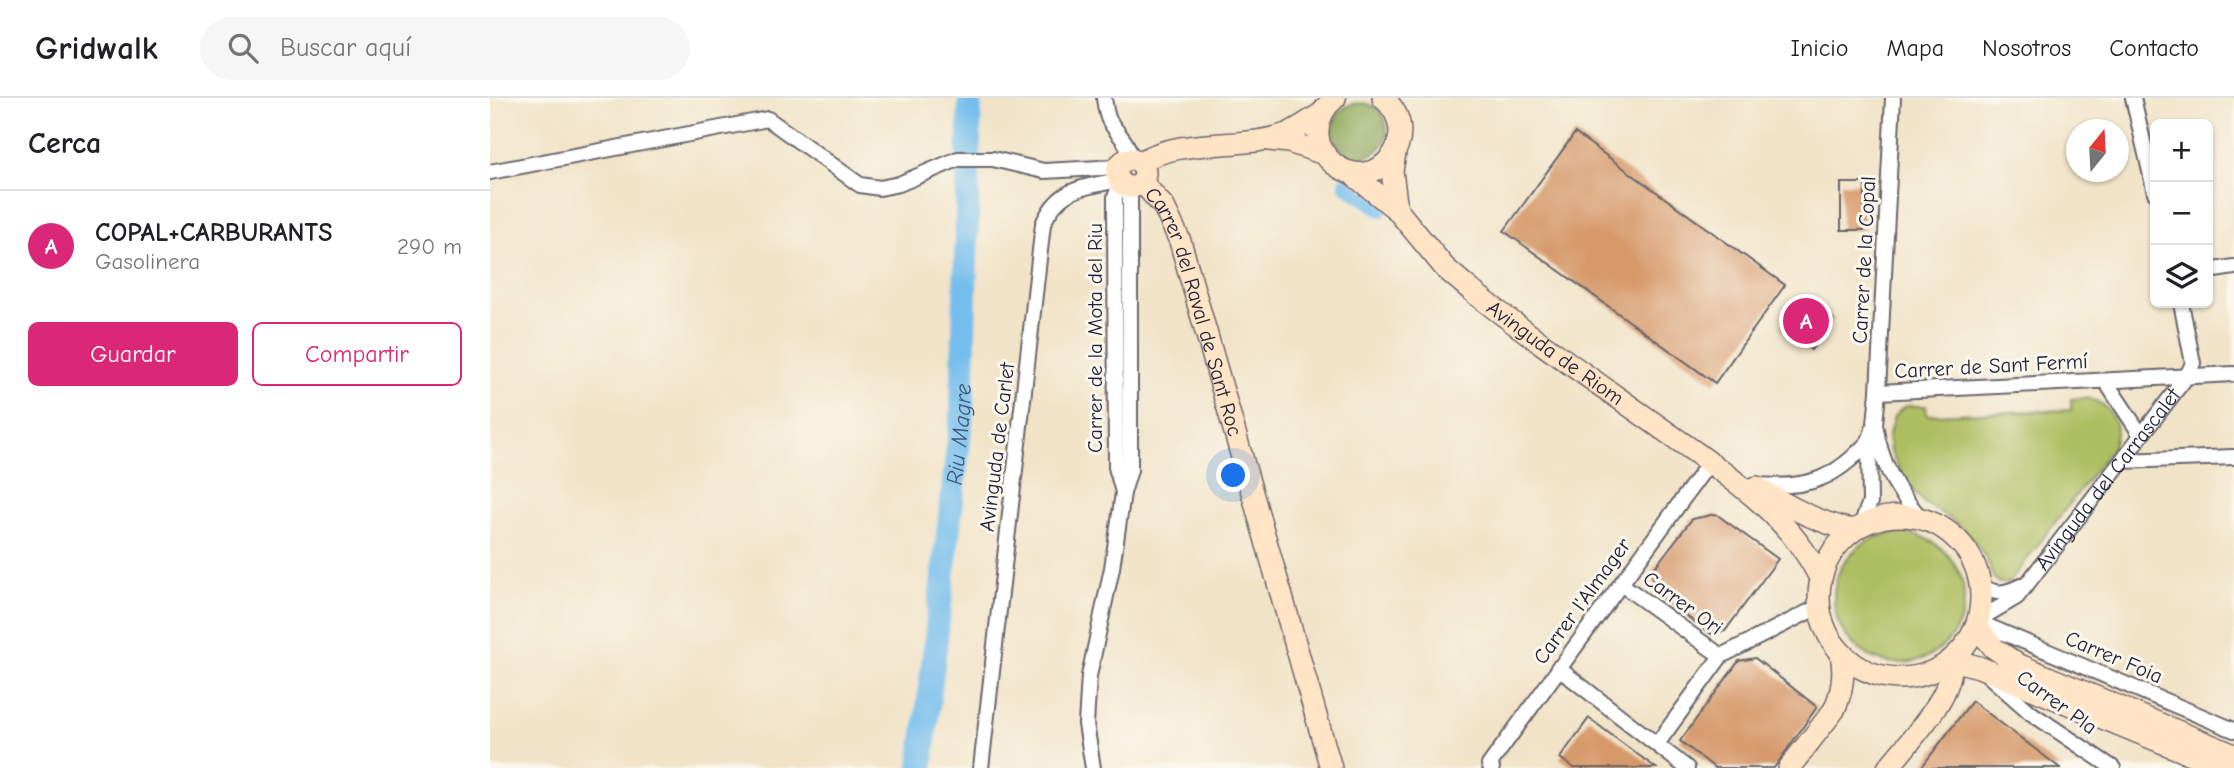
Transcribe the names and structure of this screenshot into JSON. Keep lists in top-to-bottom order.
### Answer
{
  "streets": {
    "street": [
      "Carrer de la Copal",
      "Carrer del Raval de Sant Roc",
      "Carrer de la Mota del Riu",
      "Avinguda de Riom",
      "Carrer de Sant Fermí",
      "Avinguda de Carlet",
      "Avinguda del Carrascalet",
      "Carrer l'Almager",
      "Carrer Ori",
      "Carrer Foia",
      "Carrer Pla"
    ]
  },
  "crossings": [
    ["Carrer de la Copal", "Avinguda de Riom"],
    ["Carrer de la Copal", "Carrer de Sant Fermí"],
    ["Carrer de la Copal", "Avinguda del Carrascalet"],
    ["Carrer de la Copal", "Carrer Foia"],
    ["Carrer del Raval de Sant Roc", "Carrer de la Mota del Riu"],
    ["Carrer del Raval de Sant Roc", "Avinguda de Carlet"],
    ["Carrer de la Mota del Riu", "Avinguda de Carlet"],
    ["Avinguda de Riom", "Avinguda del Carrascalet"],
    ["Avinguda de Riom", "Carrer l'Almager"],
    ["Avinguda de Riom", "Carrer Foia"],
    ["Carrer de Sant Fermí", "Avinguda del Carrascalet"],
    ["Avinguda del Carrascalet", "Carrer Foia"],
    ["Carrer l'Almager", "Carrer Ori"]
  ],
  "water": ["Riu Magre"],
  "north": "top",
  "page": {
    "header": "Gridwalk",
    "search": "Buscar aquí",
    "nav": [
      "Inicio",
      "Mapa",
      "Nosotros",
      "Contacto"
    ],
    "heading": "Cerca",
    "map_buttons": ["+", "−"],
    "list": [
      {
        "mark": "A",
        "name": "COPAL+CARBURANTS",
        "note": "Gasolinera",
        "value": "290 m"
      }
    ],
    "pins": "A",
    "buttons": ["Guardar", "Compartir"]
  }
}
